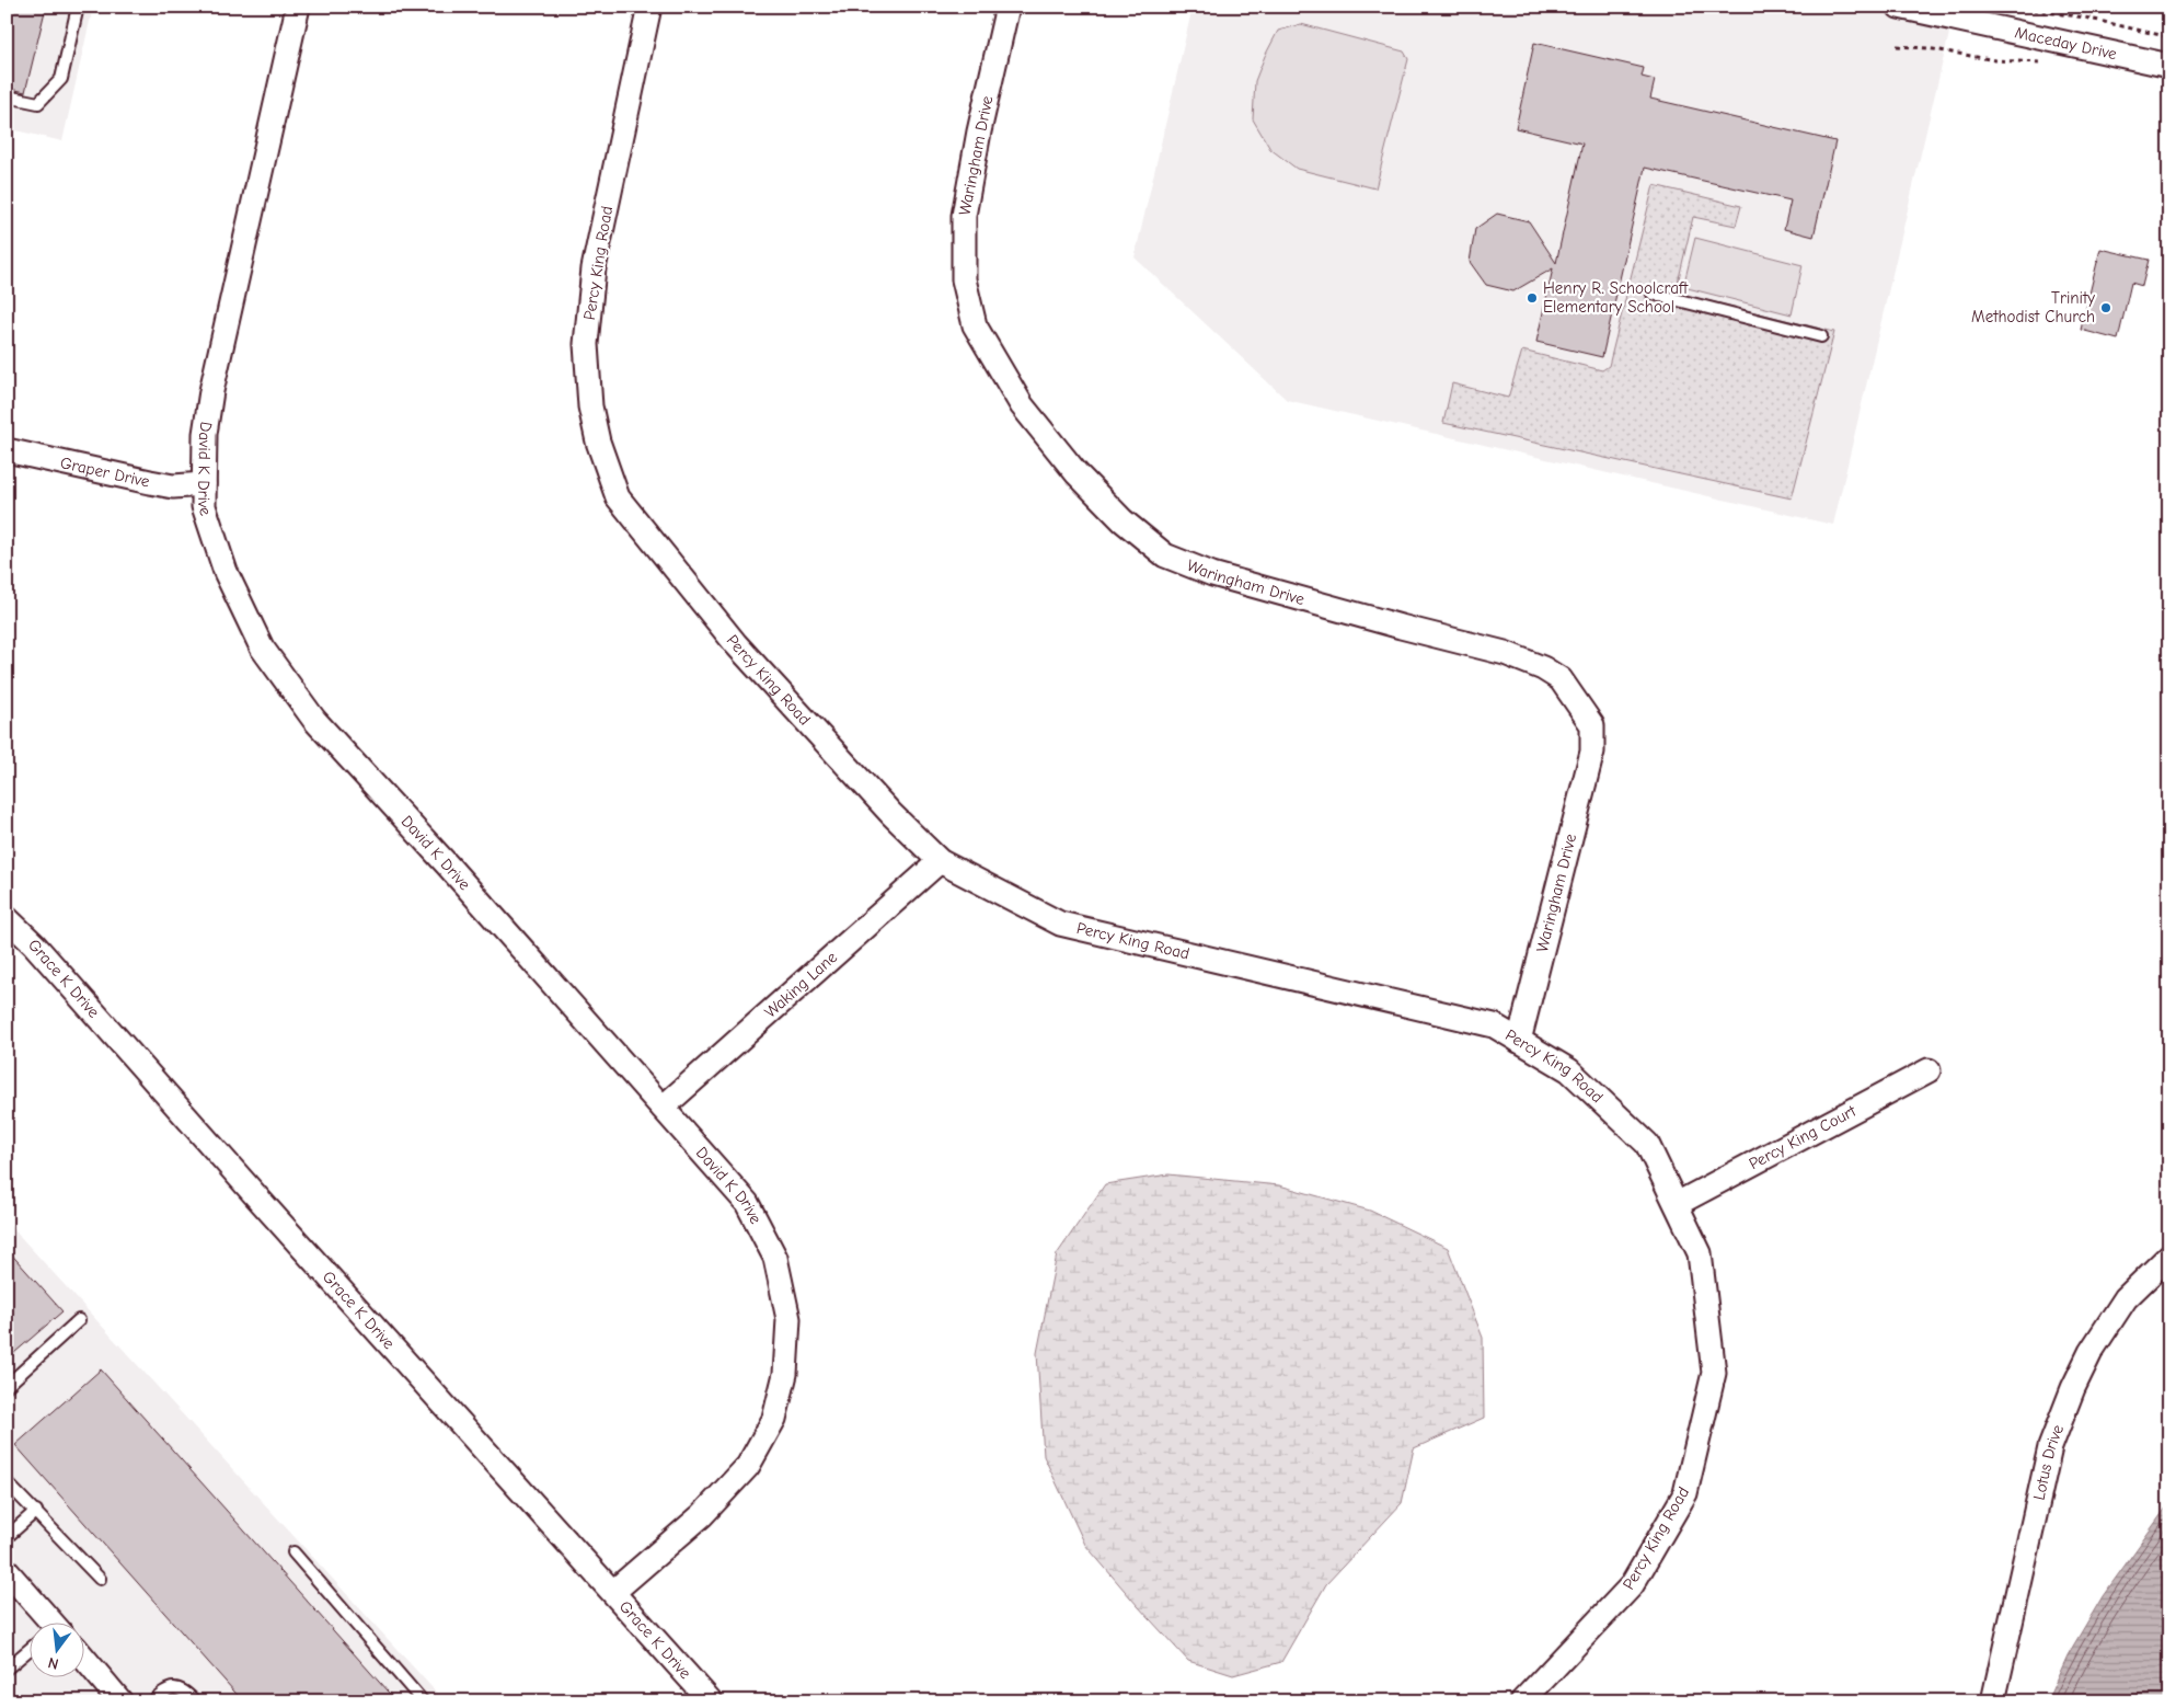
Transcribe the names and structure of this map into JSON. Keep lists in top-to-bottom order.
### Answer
{
  "streets": {
    "street": [
      "Maceday Drive",
      "Waringham Drive",
      "Percy King Road",
      "David K Drive",
      "Graper Drive",
      "Grace K Drive",
      "Waking Lane",
      "Percy King Court",
      "Lotus Drive"
    ]
  },
  "crossings": [
    ["Waringham Drive", "Percy King Road"],
    ["Percy King Road", "Waking Lane"],
    ["Percy King Road", "Percy King Court"],
    ["David K Drive", "Graper Drive"],
    ["David K Drive", "Grace K Drive"],
    ["David K Drive", "Waking Lane"]
  ],
  "places": ["Henry R. Schoolcraft Elementary School", "Trinity Methodist Church"],
  "north": "bottom"
}
